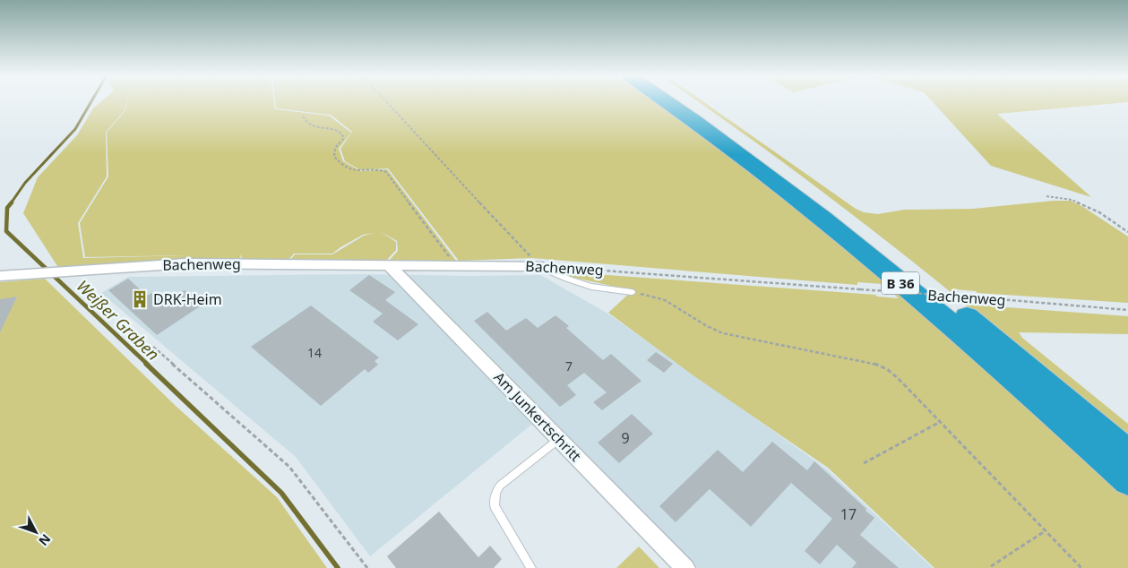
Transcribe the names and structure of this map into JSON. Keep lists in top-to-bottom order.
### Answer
{
  "streets": {
    "highway": ["B 36"],
    "street": ["Bachenweg", "Am Junkertschritt"]
  },
  "crossings": [
    ["Bachenweg", "Am Junkertschritt"]
  ],
  "water": ["Weißer Graben"],
  "places": {
    "building": ["DRK-Heim"]
  },
  "house_numbers": [
    "14",
    "7",
    "9",
    "17"
  ],
  "north": "bottom right"
}
